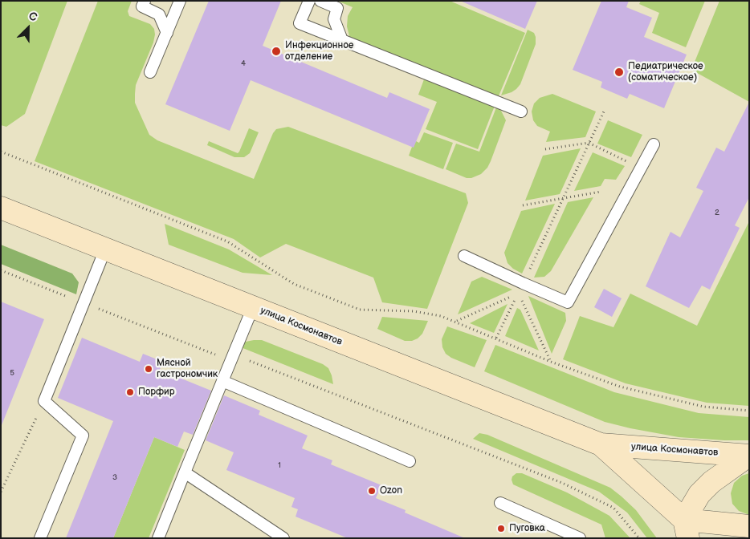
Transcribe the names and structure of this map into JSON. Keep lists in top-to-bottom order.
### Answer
{
  "streets": {
    "main road": ["улица Космонавтов"]
  },
  "places": [
    "Инфекционное отделение",
    "Педиатрическое (соматическое)",
    "Мясной гастрономчик",
    "Порфир",
    "Ozon",
    "Пуговка"
  ],
  "house_numbers": [
    "4",
    "2",
    "5",
    "1",
    "3"
  ],
  "north": "top right"
}
